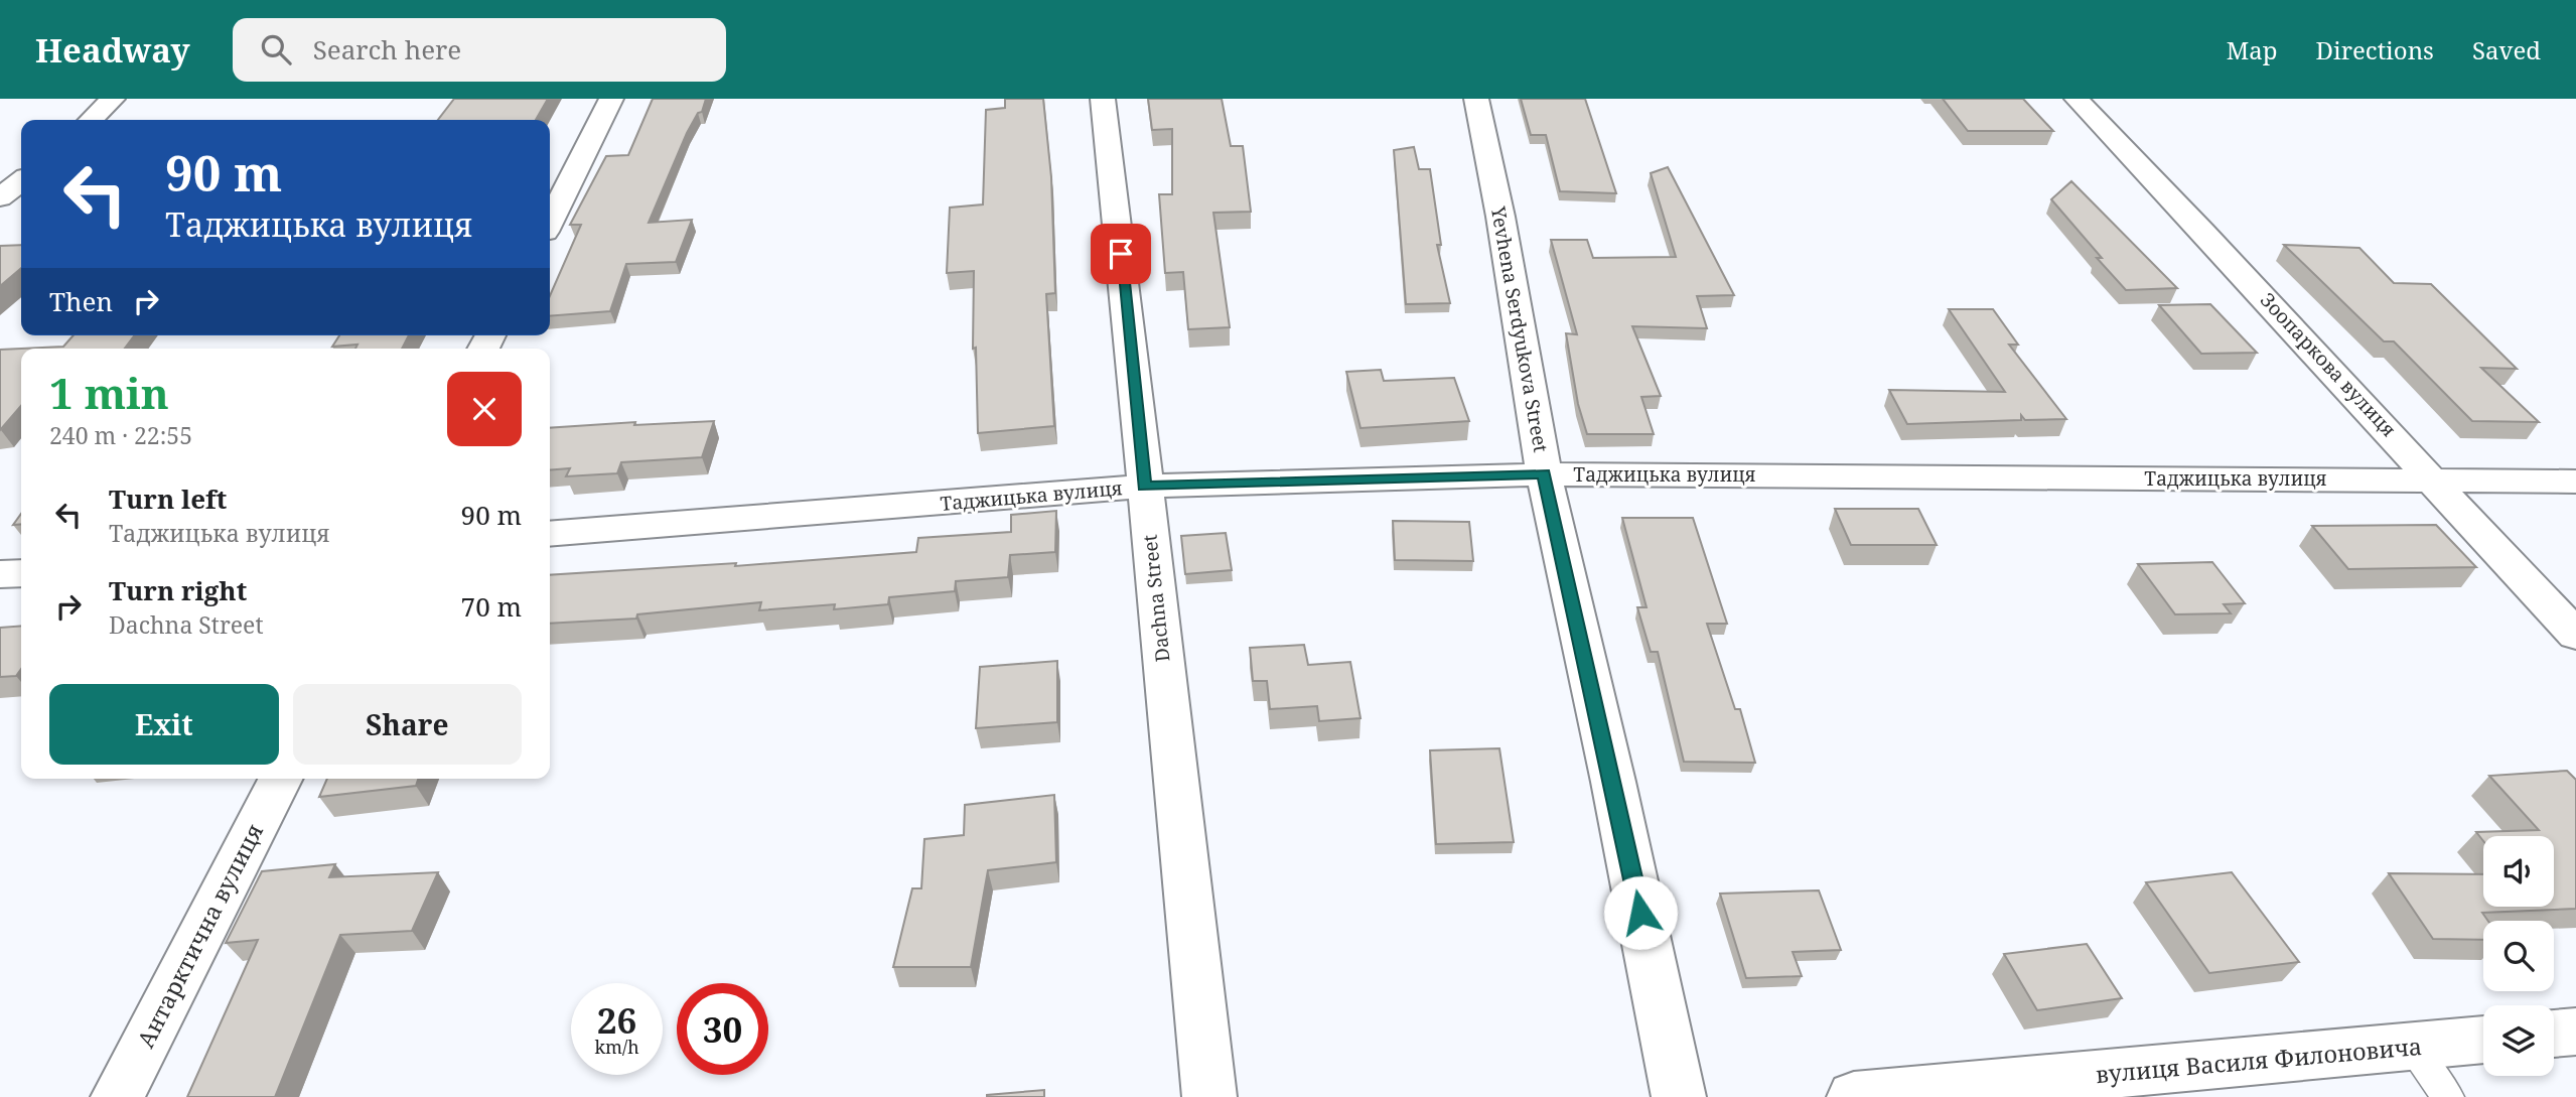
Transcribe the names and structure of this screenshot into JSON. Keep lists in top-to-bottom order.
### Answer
{
  "streets": {
    "street": [
      "Yevhena Serdyukova Street",
      "Зоопаркова вулиця",
      "Таджицька вулиця",
      "Dachna Street",
      "Антарктична вулиця",
      "вулиця Василя Филоновича"
    ]
  },
  "crossings": [
    ["Yevhena Serdyukova Street", "Таджицька вулиця"],
    ["Зоопаркова вулиця", "Таджицька вулиця"],
    ["Таджицька вулиця", "Dachna Street"]
  ],
  "page": {
    "header": "Headway",
    "search": "Search here",
    "nav": ["Map", "Directions", "Saved"],
    "turn": ["90 m", "Таджицька вулиця"],
    "then": "Then",
    "heading": ["1 min", "240 m · 22:55"],
    "list": [
      {
        "name": "Turn left",
        "note": "Таджицька вулиця",
        "value": "90 m"
      },
      {
        "name": "Turn right",
        "note": "Dachna Street",
        "value": "70 m"
      }
    ],
    "buttons": ["Exit", "Share"],
    "speed": "26 km/h",
    "limit": "30"
  }
}
